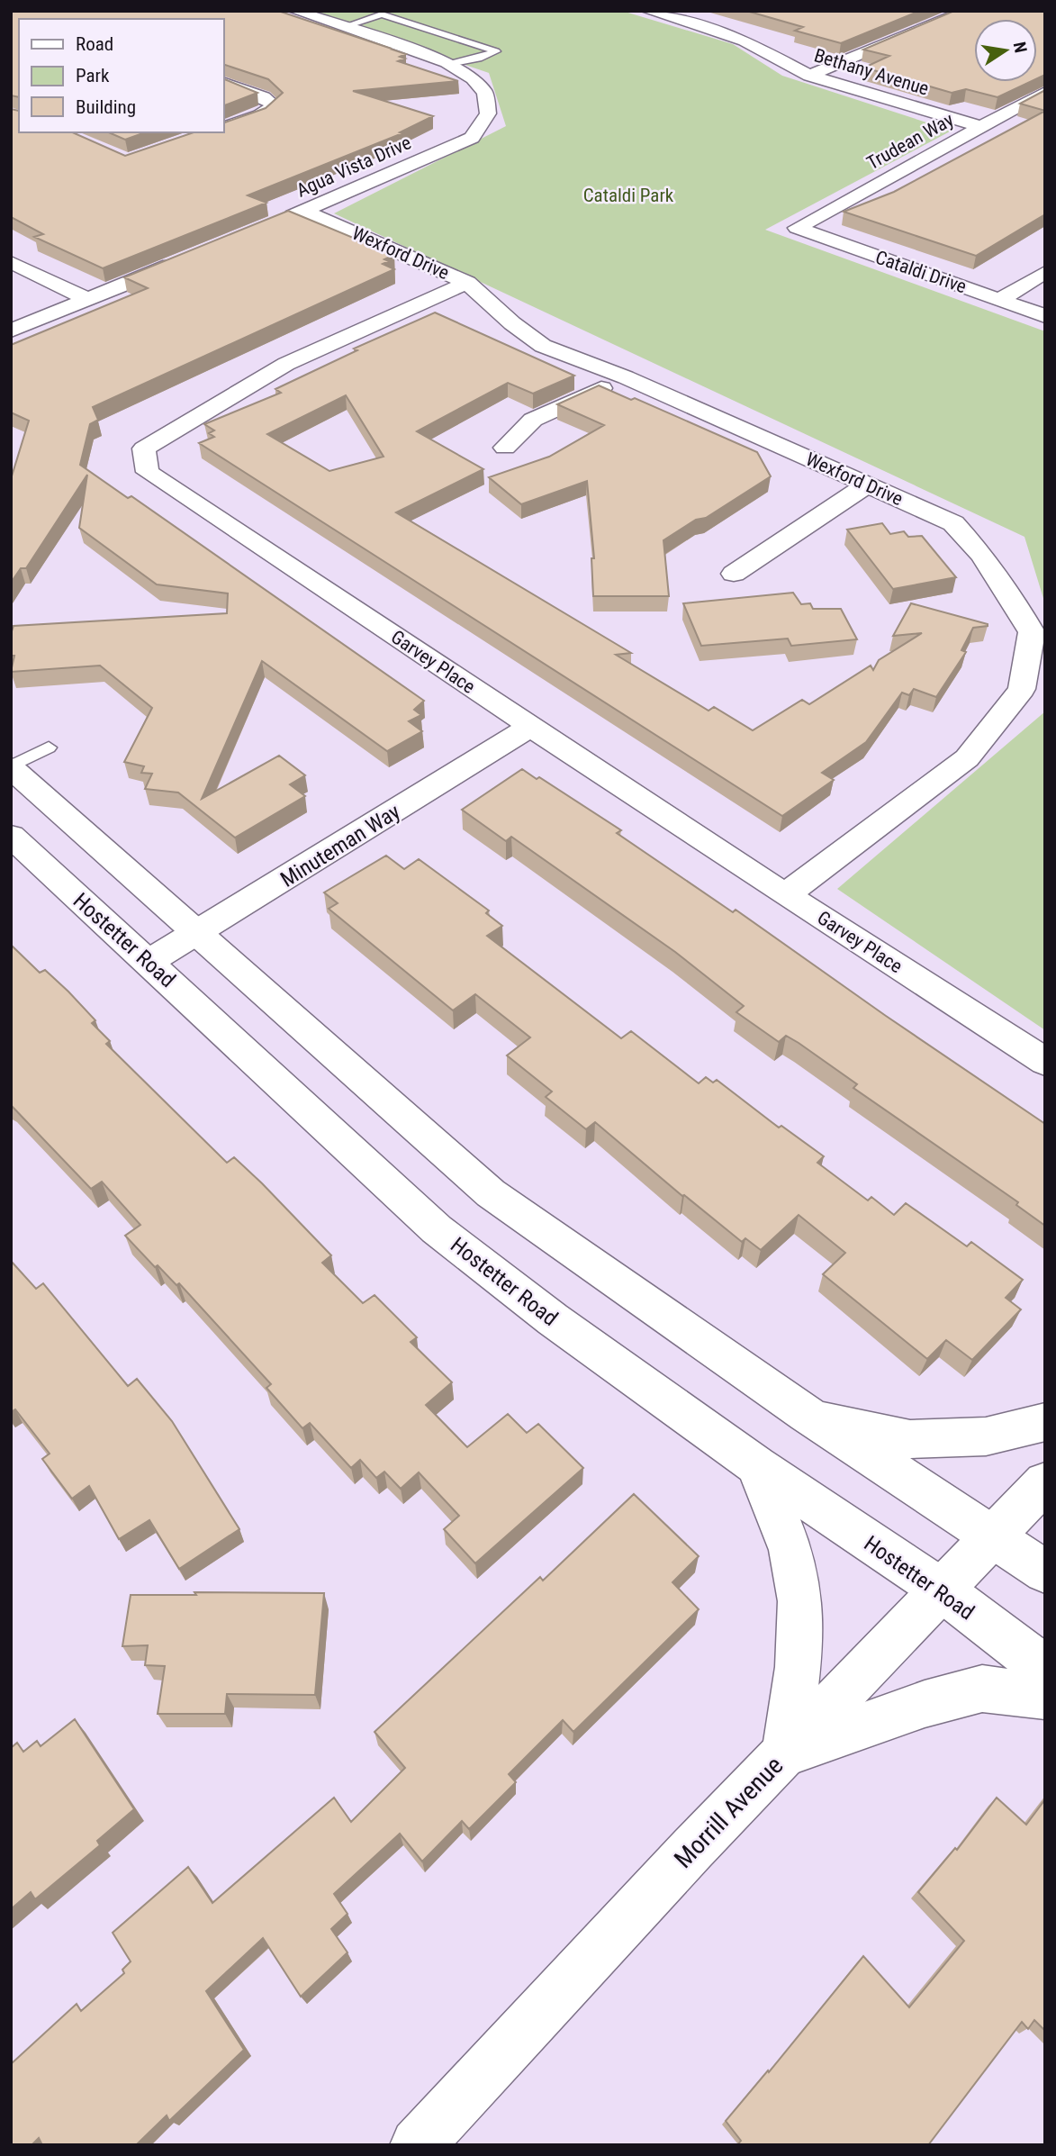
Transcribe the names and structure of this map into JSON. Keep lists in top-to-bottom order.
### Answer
{
  "streets": {
    "street": [
      "Bethany Avenue",
      "Trudean Way",
      "Agua Vista Drive",
      "Wexford Drive",
      "Cataldi Drive",
      "Garvey Place",
      "Minuteman Way",
      "Hostetter Road",
      "Morrill Avenue"
    ]
  },
  "crossings": [
    ["Bethany Avenue", "Trudean Way"],
    ["Trudean Way", "Cataldi Drive"],
    ["Agua Vista Drive", "Wexford Drive"],
    ["Wexford Drive", "Garvey Place"],
    ["Garvey Place", "Minuteman Way"],
    ["Minuteman Way", "Hostetter Road"],
    ["Hostetter Road", "Morrill Avenue"]
  ],
  "parks": ["Cataldi Park"],
  "legend": ["Road", "Park", "Building"],
  "north": "right"
}
